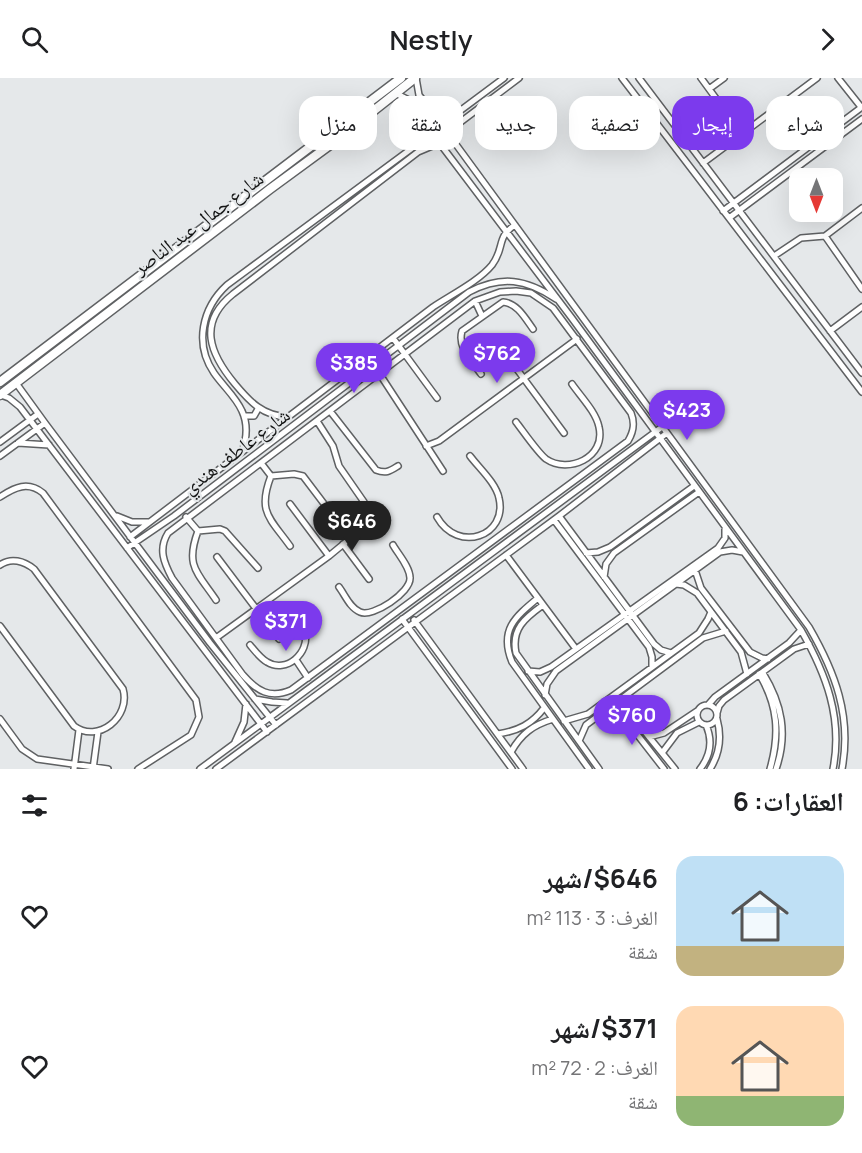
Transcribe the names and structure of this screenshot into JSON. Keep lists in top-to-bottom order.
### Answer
{
  "streets": {
    "main road": ["شارع جمال عبد الناصر"],
    "street": ["شارع عاطف هندي"]
  },
  "north": "bottom",
  "page": {
    "header": "Nestly",
    "chip": [
      "شراء",
      "إيجار",
      "تصفية",
      "جديد",
      "شقة",
      "منزل"
    ],
    "price": [
      "$762",
      "$385",
      "$423",
      "$646",
      "$371",
      "$760"
    ],
    "heading": "العقارات: 6",
    "list": [
      {
        "name": "$646/شهر",
        "note": "الغرف: 3 · 113 m² · شقة"
      },
      {
        "name": "$371/شهر",
        "note": "الغرف: 2 · 72 m² · شقة"
      }
    ]
  }
}
